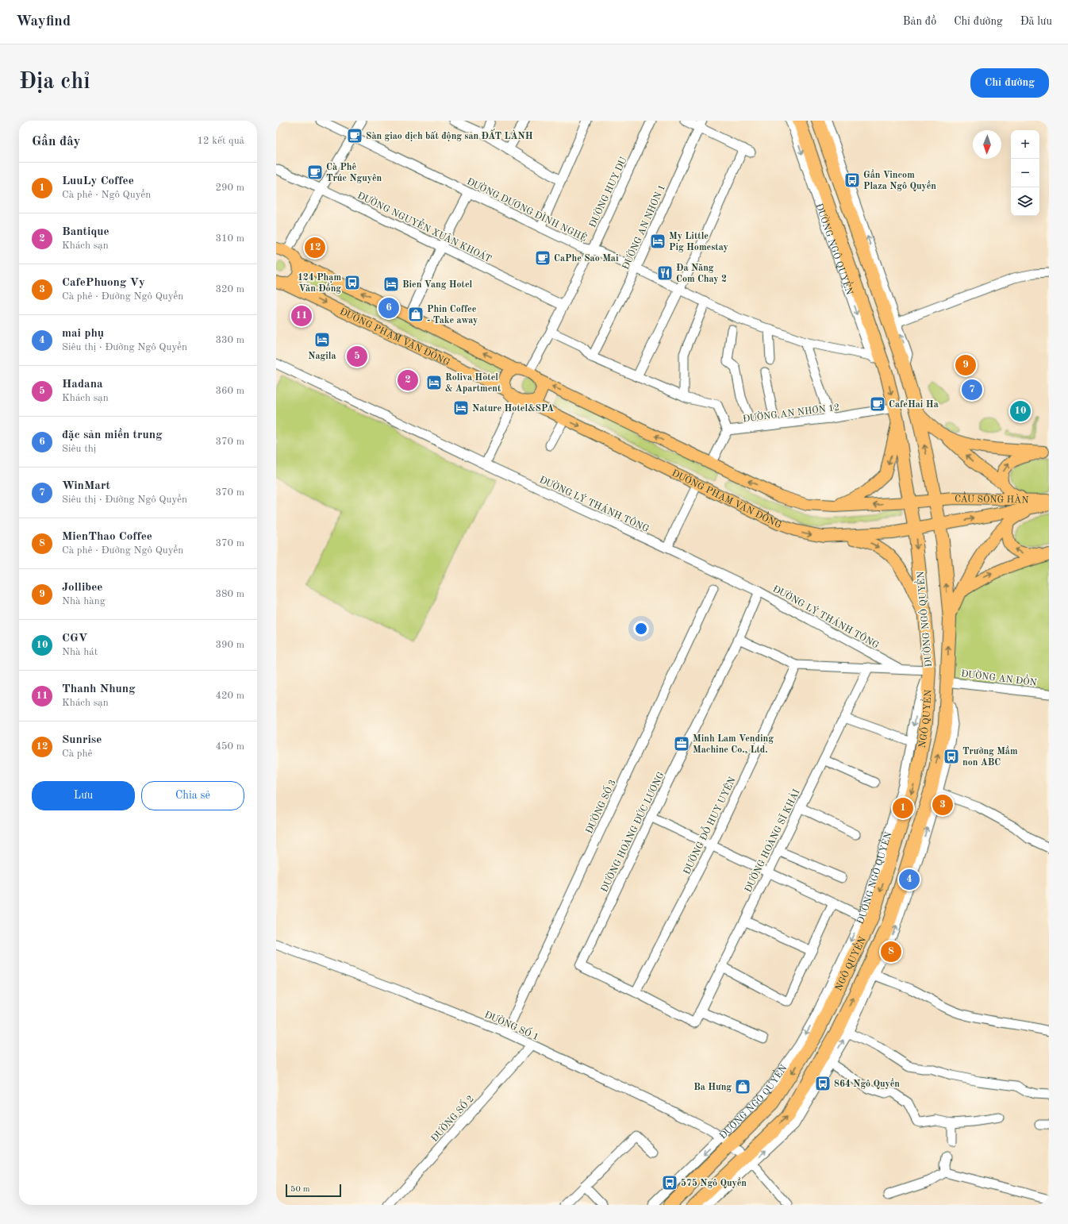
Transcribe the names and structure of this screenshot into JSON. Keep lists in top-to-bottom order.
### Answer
{
  "streets": {
    "highway": ["ĐƯỜNG NGÔ QUYỀN", "NGÔ QUYỀN"],
    "main road": ["ĐƯỜNG PHẠM VĂN ĐỒNG", "CẦU SÔNG HÀN"],
    "street": [
      "ĐƯỜNG HUY DU",
      "ĐƯỜNG DƯƠNG ĐÌNH NGHỆ",
      "ĐƯỜNG NGUYỄN XUÂN KHOÁT",
      "ĐƯỜNG AN NHƠN 1",
      "ĐƯỜNG AN NHƠN 12",
      "ĐƯỜNG LÝ THÁNH TÔNG",
      "ĐƯỜNG AN ĐỒN",
      "ĐƯỜNG SỐ 3",
      "ĐƯỜNG ĐỖ HUY UYÊN",
      "ĐƯỜNG HOÀNG ĐỨC LƯƠNG",
      "ĐƯỜNG HOÀNG SĨ KHẢI",
      "ĐƯỜNG SỐ 1",
      "ĐƯỜNG SỐ 2"
    ]
  },
  "crossings": [
    ["ĐƯỜNG HUY DU", "ĐƯỜNG DƯƠNG ĐÌNH NGHỆ"],
    ["ĐƯỜNG HUY DU", "ĐƯỜNG NGUYỄN XUÂN KHOÁT"],
    ["ĐƯỜNG HUY DU", "ĐƯỜNG PHẠM VĂN ĐỒNG"],
    ["ĐƯỜNG DƯƠNG ĐÌNH NGHỆ", "ĐƯỜNG AN NHƠN 1"],
    ["ĐƯỜNG DƯƠNG ĐÌNH NGHỆ", "ĐƯỜNG NGÔ QUYỀN"],
    ["ĐƯỜNG NGÔ QUYỀN", "ĐƯỜNG PHẠM VĂN ĐỒNG"],
    ["ĐƯỜNG NGÔ QUYỀN", "ĐƯỜNG AN NHƠN 12"],
    ["ĐƯỜNG NGÔ QUYỀN", "CẦU SÔNG HÀN"],
    ["ĐƯỜNG NGÔ QUYỀN", "ĐƯỜNG AN ĐỒN"],
    ["ĐƯỜNG NGÔ QUYỀN", "NGÔ QUYỀN"],
    ["ĐƯỜNG NGÔ QUYỀN", "ĐƯỜNG SỐ 1"],
    ["ĐƯỜNG PHẠM VĂN ĐỒNG", "CẦU SÔNG HÀN"],
    ["ĐƯỜNG LÝ THÁNH TÔNG", "ĐƯỜNG HOÀNG ĐỨC LƯƠNG"],
    ["ĐƯỜNG AN ĐỒN", "NGÔ QUYỀN"],
    ["NGÔ QUYỀN", "ĐƯỜNG SỐ 1"],
    ["ĐƯỜNG SỐ 3", "ĐƯỜNG SỐ 1"],
    ["ĐƯỜNG ĐỖ HUY UYÊN", "ĐƯỜNG HOÀNG ĐỨC LƯƠNG"],
    ["ĐƯỜNG HOÀNG ĐỨC LƯƠNG", "ĐƯỜNG HOÀNG SĨ KHẢI"],
    ["ĐƯỜNG SỐ 1", "ĐƯỜNG SỐ 2"]
  ],
  "places": {
    "cafe": [
      "Sàn giao dịch bất động sản ĐẤT LÀNH",
      "Cà Phê Trúc Nguyên",
      "CaPhe Sao Mai",
      "CafeHai Ha"
    ],
    "bus stop": [
      "Gần Vincom Plaza Ngô Quyền",
      "124 Phạm Văn Đồng",
      "Trường Mầm non ABC",
      "864 Ngô Quyền",
      "575 Ngô Quyền"
    ],
    "hotel": [
      "My Little Pig Homestay",
      "Bien Vang Hotel",
      "Nagila",
      "Roliva Hotel & Apartment",
      "Nature Hotel&SPA"
    ],
    "restaurant": ["Ða Năng Com Chay 2"],
    "shop": ["Phin Coffee - Take away", "Ba Hưng"],
    "office": ["Minh Lam Vending Machine Co., Ltd."]
  },
  "scale_bar": "50 m",
  "north": "bottom",
  "page": {
    "header": "Wayfind",
    "nav": ["Bản đồ", "Chỉ đường", "Đã lưu"],
    "buttons": [
      "Chỉ đường",
      ["Lưu", "Chia sẻ"]
    ],
    "title": "Địa chỉ",
    "heading": ["Gần đây", "12 kết quả"],
    "map_buttons": ["+", "−"],
    "list": [
      {
        "mark": "1",
        "name": "LuuLy Coffee",
        "note": "Cà phê · Ngô Quyền",
        "value": "290 m"
      },
      {
        "mark": "2",
        "name": "Bantique",
        "note": "Khách sạn",
        "value": "310 m"
      },
      {
        "mark": "3",
        "name": "CafePhuong Vy",
        "note": "Cà phê · Đường Ngô Quyền",
        "value": "320 m"
      },
      {
        "mark": "4",
        "name": "mai phụ",
        "note": "Siêu thị · Đường Ngô Quyền",
        "value": "330 m"
      },
      {
        "mark": "5",
        "name": "Hadana",
        "note": "Khách sạn",
        "value": "360 m"
      },
      {
        "mark": "6",
        "name": "đặc sản miền trung",
        "note": "Siêu thị",
        "value": "370 m"
      },
      {
        "mark": "7",
        "name": "WinMart",
        "note": "Siêu thị · Đường Ngô Quyền",
        "value": "370 m"
      },
      {
        "mark": "8",
        "name": "MienThao Coffee",
        "note": "Cà phê · Đường Ngô Quyền",
        "value": "370 m"
      },
      {
        "mark": "9",
        "name": "Jollibee",
        "note": "Nhà hàng",
        "value": "380 m"
      },
      {
        "mark": "10",
        "name": "CGV",
        "note": "Nhà hát",
        "value": "390 m"
      },
      {
        "mark": "11",
        "name": "Thanh Nhung",
        "note": "Khách sạn",
        "value": "420 m"
      },
      {
        "mark": "12",
        "name": "Sunrise",
        "note": "Cà phê",
        "value": "450 m"
      }
    ],
    "pins": [
      "12",
      "6",
      "11",
      "5",
      "9",
      "2",
      "7",
      "10",
      "3",
      "1",
      "4",
      "8"
    ],
    "scale": "50 m"
  }
}
